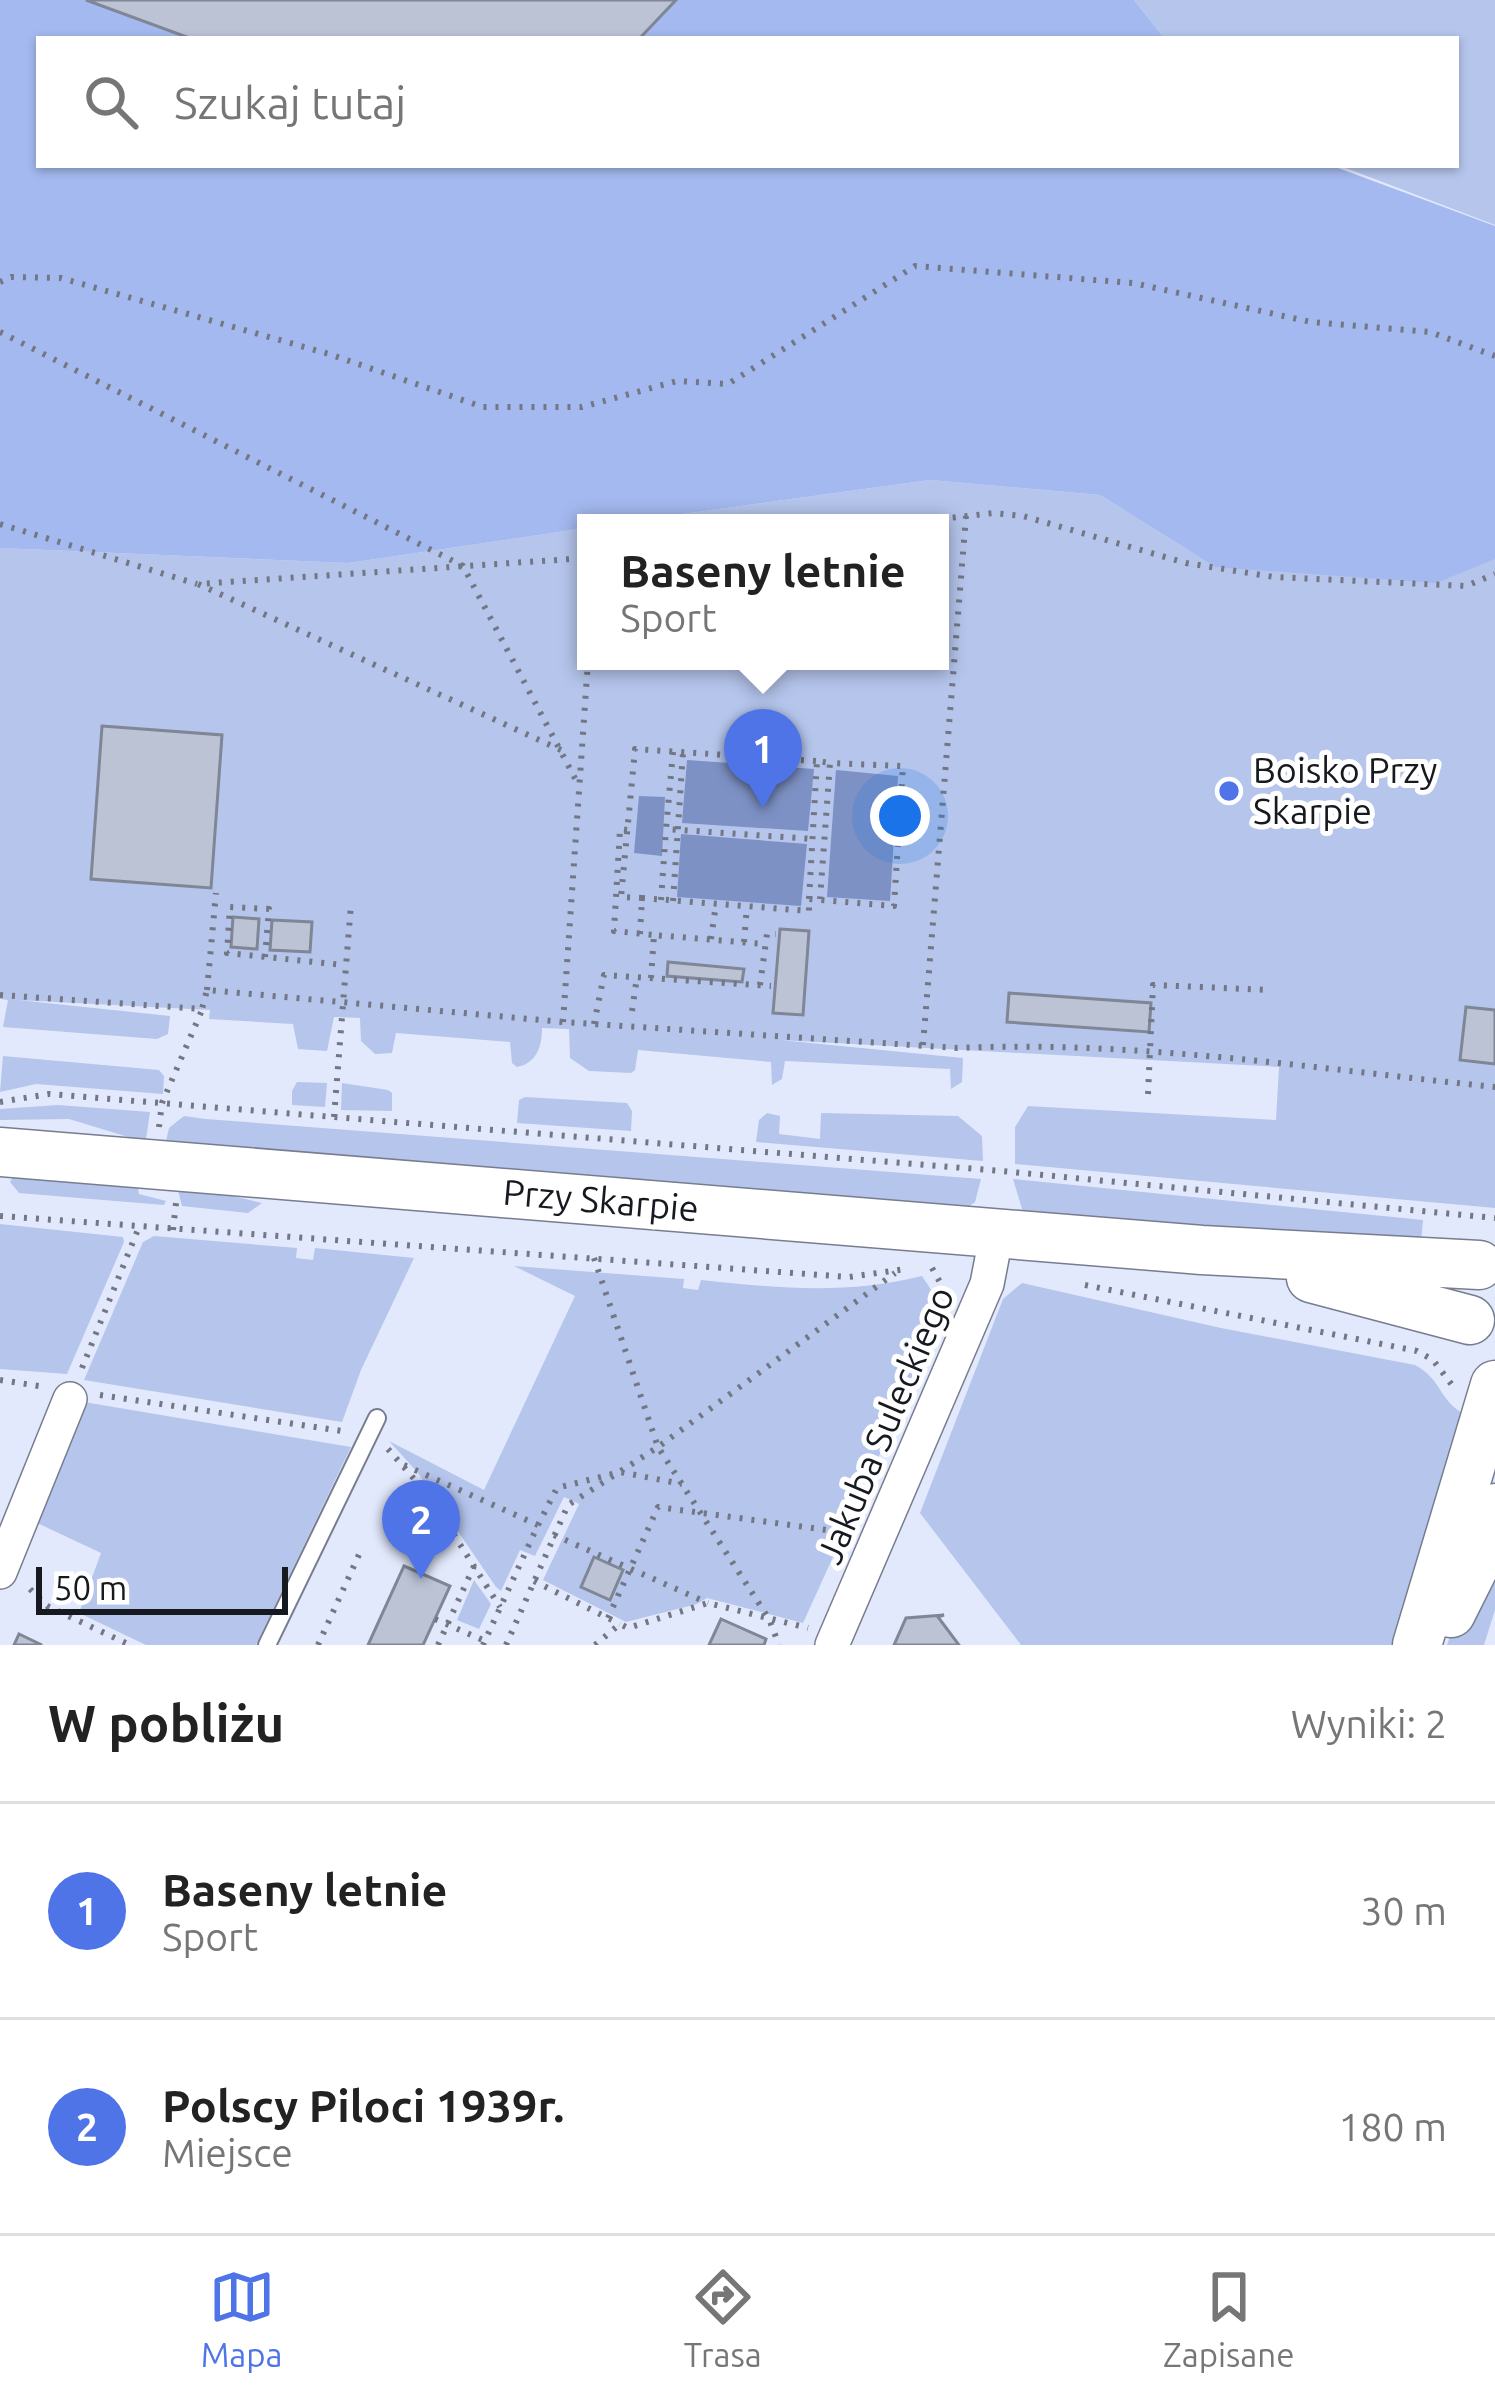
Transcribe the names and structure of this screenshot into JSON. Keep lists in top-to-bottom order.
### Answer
{
  "streets": {
    "street": ["Przy Skarpie", "Jakuba Suleckiego"]
  },
  "crossings": [
    ["Przy Skarpie", "Jakuba Suleckiego"]
  ],
  "places": ["Boisko Przy Skarpie"],
  "scale_bar": "50 m",
  "page": {
    "search": "Szukaj tutaj",
    "popup": ["Baseny letnie", "Sport"],
    "pins": ["1", "2"],
    "scale": "50 m",
    "heading": ["W pobliżu", "Wyniki: 2"],
    "list": [
      {
        "mark": "1",
        "name": "Baseny letnie",
        "note": "Sport",
        "value": "30 m"
      },
      {
        "mark": "2",
        "name": "Polscy Piloci 1939r.",
        "note": "Miejsce",
        "value": "180 m"
      }
    ],
    "nav": ["Mapa", "Trasa", "Zapisane"]
  }
}
